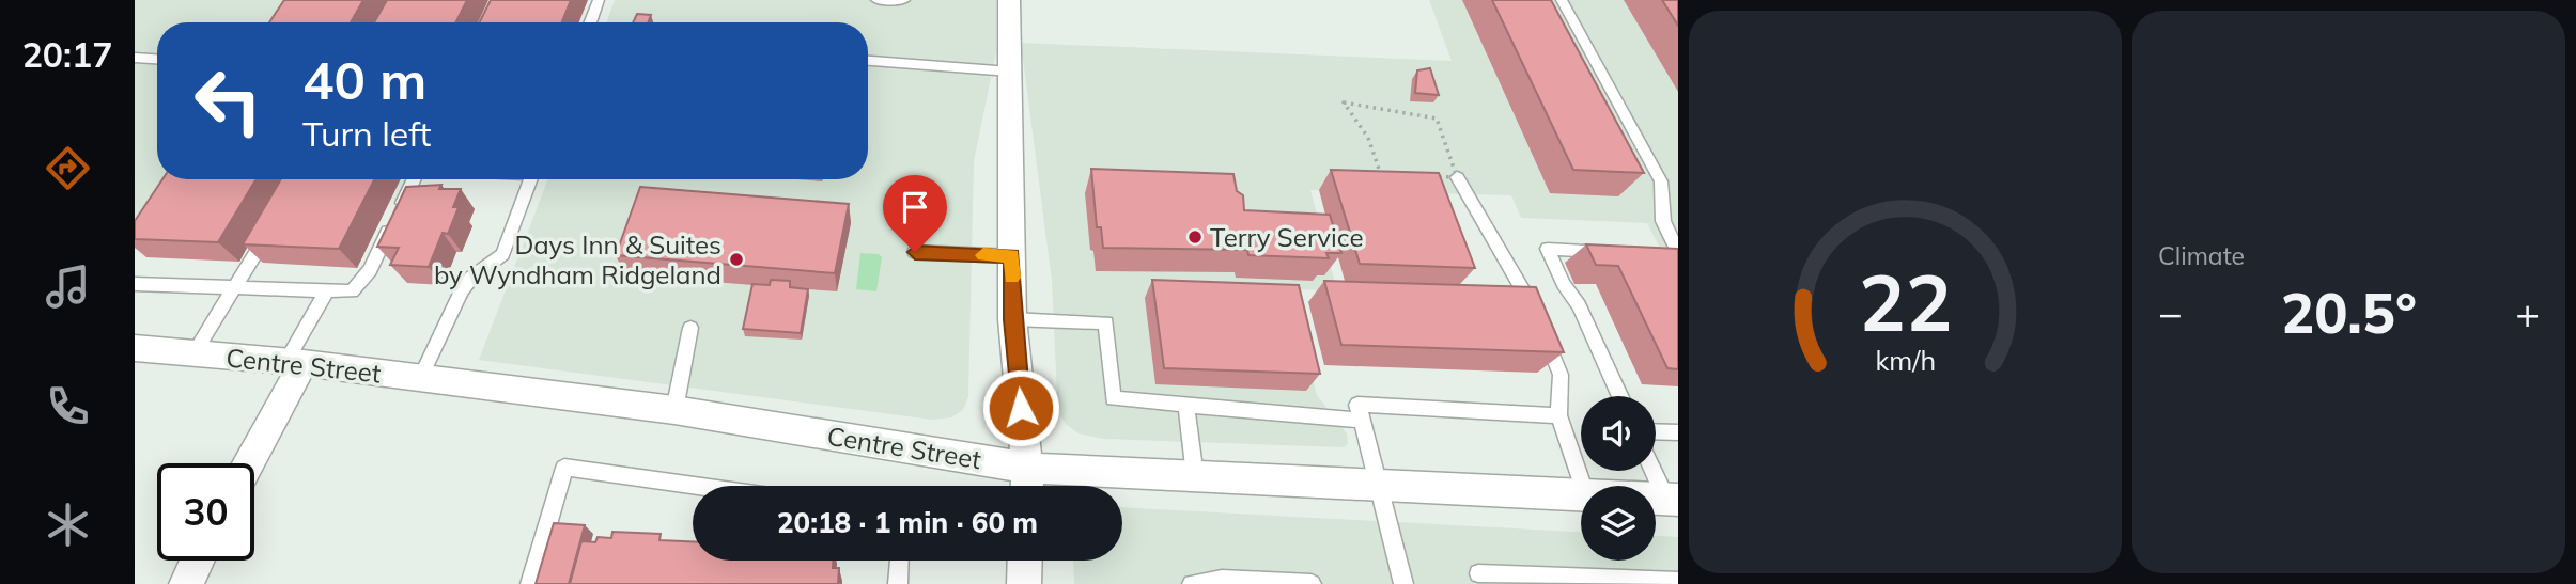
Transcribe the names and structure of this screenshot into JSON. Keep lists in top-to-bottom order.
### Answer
{
  "streets": {
    "street": ["Centre Street"]
  },
  "places": ["Terry Service", "Days Inn & Suites by Wyndham Ridgeland"],
  "page": {
    "tabs": "20:17",
    "tile": "Climate",
    "turn": ["40 m", "Turn left"],
    "heat": ["−", "20.5°", "+"],
    "limit": "30",
    "trip": "20:18 · 1 min · 60 m",
    "gauge": ["22", "km/h"]
  }
}
